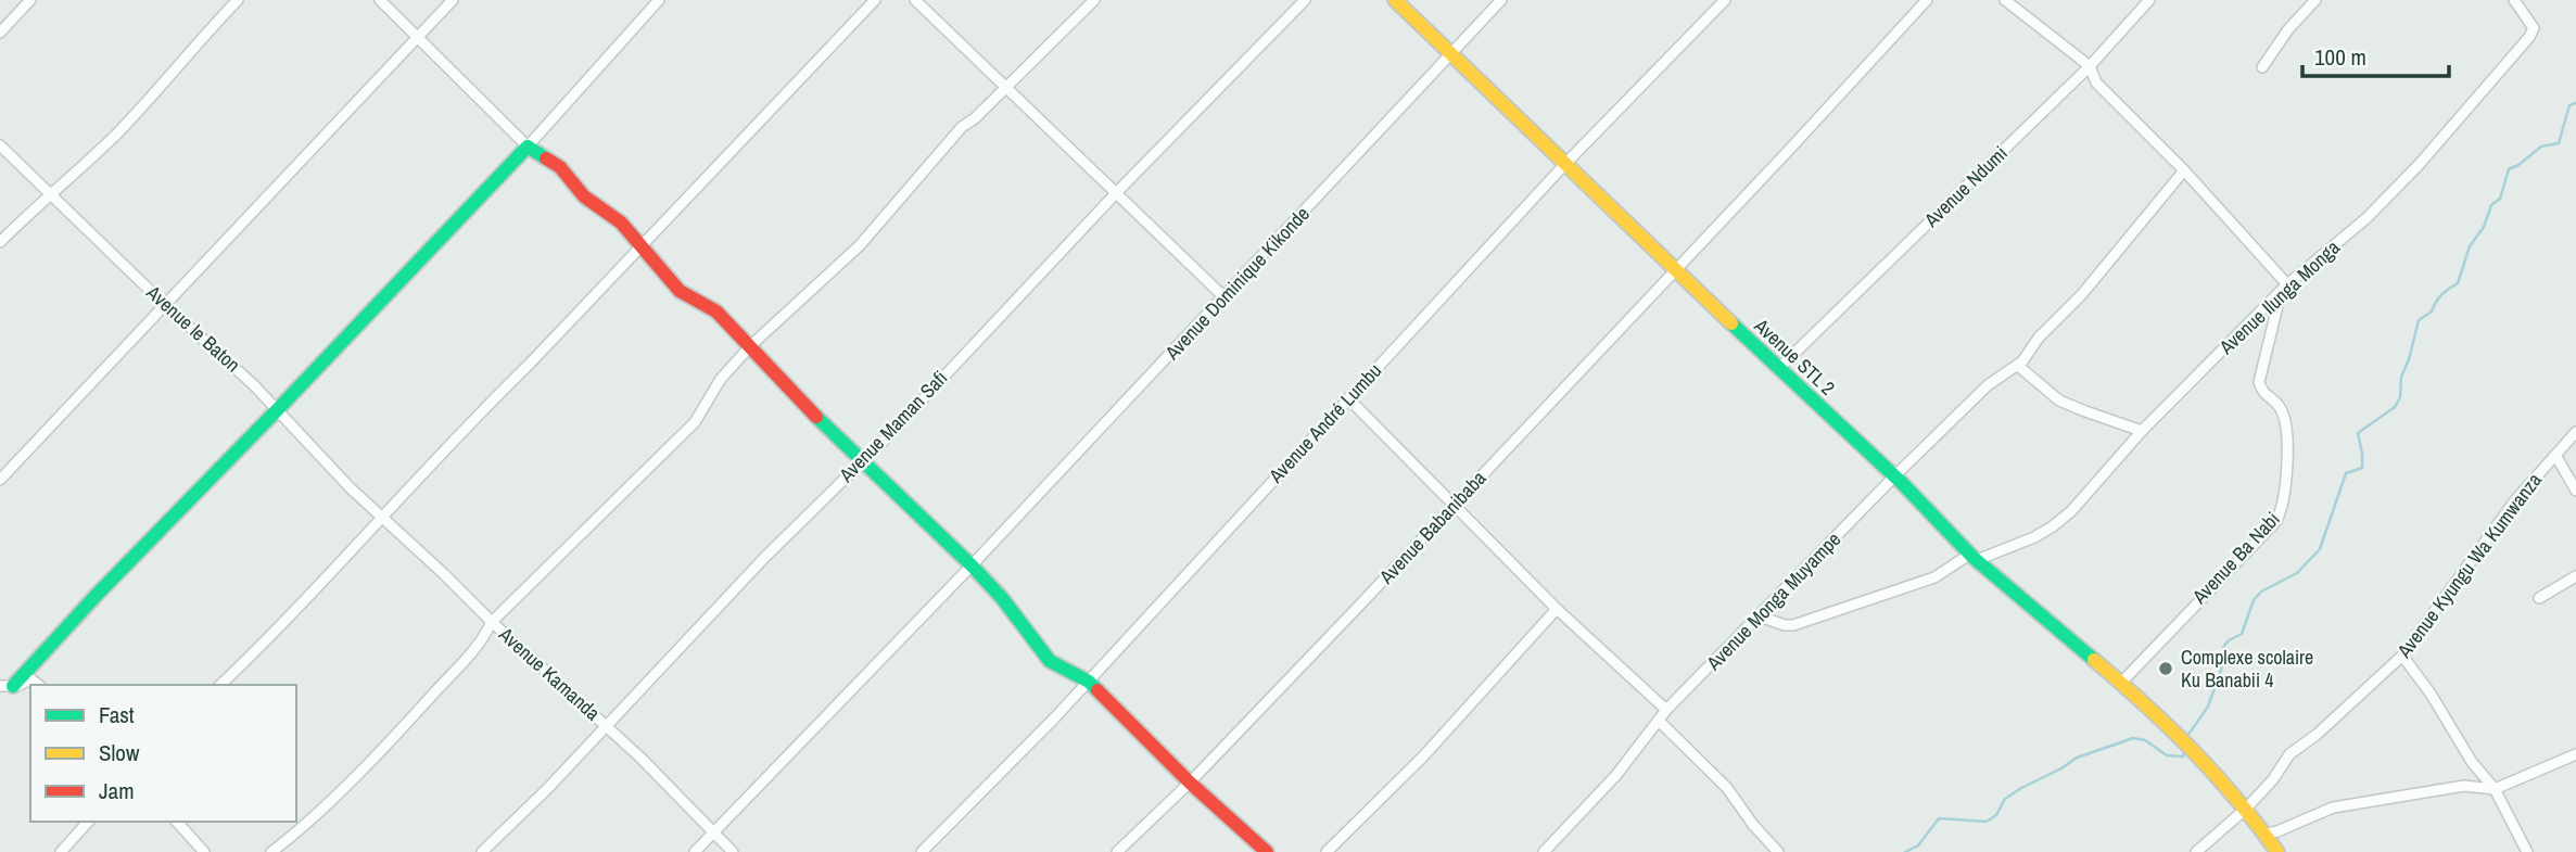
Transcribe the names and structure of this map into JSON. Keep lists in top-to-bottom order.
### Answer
{
  "streets": {
    "street": [
      "Avenue Ndumi",
      "Avenue Dominique Kikonde",
      "Avenue Ilunga Monga",
      "Avenue le Baton",
      "Avenue STL 2",
      "Avenue André Lumbu",
      "Avenue Maman Safi",
      "Avenue Babanibaba",
      "Avenue Ba Nabi",
      "Avenue Kyungu Wa Kumwanza",
      "Avenue Monga Muyampe",
      "Avenue Kamanda"
    ]
  },
  "crossings": [
    ["Avenue Ndumi", "Avenue STL 2"],
    ["Avenue Dominique Kikonde", "Avenue STL 2"],
    ["Avenue Dominique Kikonde", "Avenue Kamanda"],
    ["Avenue Ilunga Monga", "Avenue STL 2"],
    ["Avenue Ilunga Monga", "Avenue Ba Nabi"],
    ["Avenue Ilunga Monga", "Avenue Monga Muyampe"],
    ["Avenue le Baton", "Avenue Kamanda"],
    ["Avenue STL 2", "Avenue André Lumbu"],
    ["Avenue STL 2", "Avenue Babanibaba"],
    ["Avenue STL 2", "Avenue Ba Nabi"],
    ["Avenue STL 2", "Avenue Kyungu Wa Kumwanza"],
    ["Avenue STL 2", "Avenue Monga Muyampe"],
    ["Avenue Maman Safi", "Avenue Kamanda"]
  ],
  "places": ["Complexe scolaire Ku Banabii 4"],
  "legend": ["Fast", "Slow", "Jam"],
  "scale_bar": "100 m"
}
